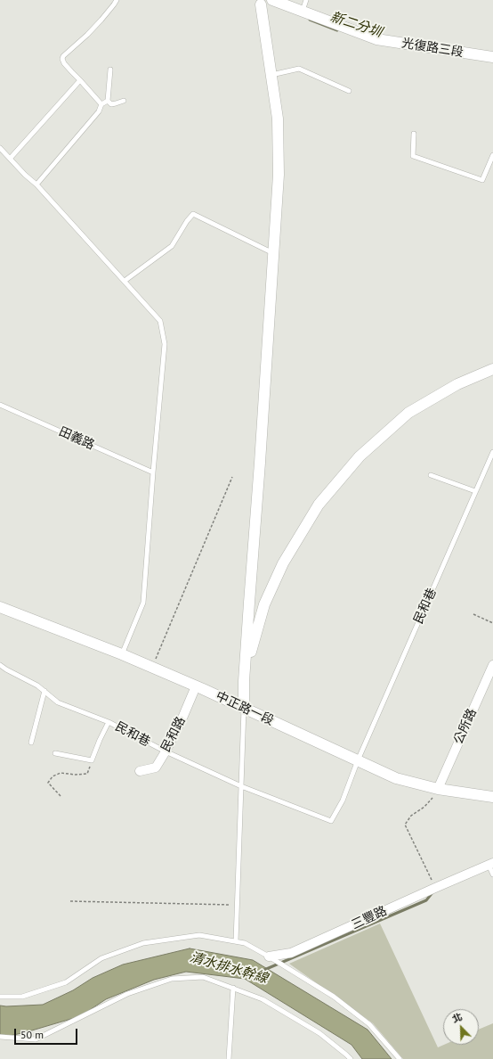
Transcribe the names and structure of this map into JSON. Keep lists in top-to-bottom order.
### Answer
{
  "streets": {
    "street": [
      "光復路三段",
      "中正路一段",
      "公所路",
      "民和路",
      "三豐路"
    ],
    "lane": ["田義路", "民和巷"]
  },
  "crossings": [
    ["民和巷", "中正路一段"],
    ["民和巷", "民和路"],
    ["中正路一段", "公所路"],
    ["中正路一段", "民和路"]
  ],
  "water": ["新二分圳", "清水排水幹線"],
  "scale_bar": "50 m",
  "north": "top left"
}
